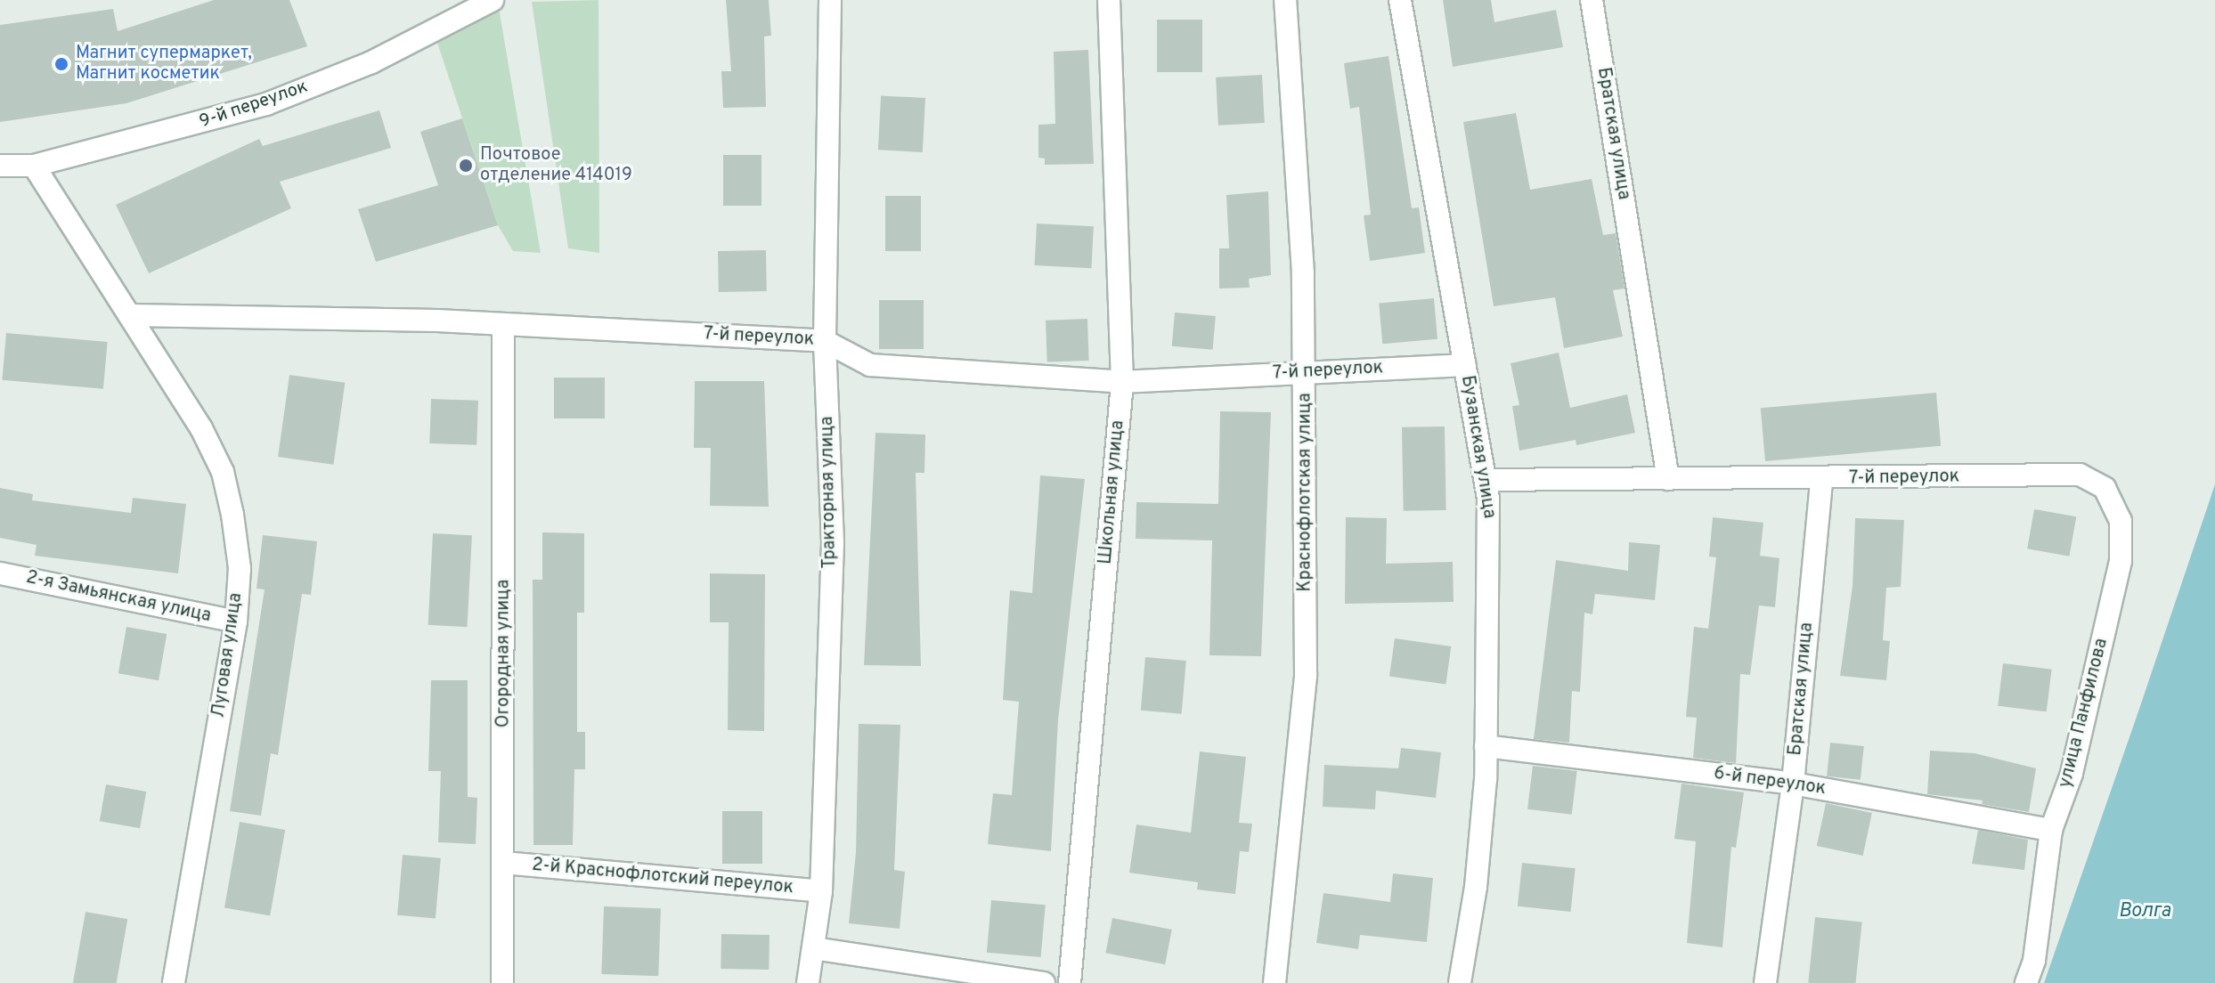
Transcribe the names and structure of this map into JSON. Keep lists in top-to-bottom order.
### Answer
{
  "streets": {
    "street": [
      "9-й переулок",
      "Братская улица",
      "7-й переулок",
      "Бузанская улица",
      "Тракторная улица",
      "Школьная улица",
      "Краснофлотская улица",
      "2-я Замьянская улица",
      "Огородная улица",
      "Луговая улица",
      "улица Панфилова",
      "6-й переулок",
      "2-й Краснофлотский переулок"
    ]
  },
  "crossings": [
    ["9-й переулок", "Луговая улица"],
    ["Братская улица", "7-й переулок"],
    ["Братская улица", "6-й переулок"],
    ["7-й переулок", "Бузанская улица"],
    ["7-й переулок", "Тракторная улица"],
    ["7-й переулок", "Школьная улица"],
    ["7-й переулок", "Краснофлотская улица"],
    ["7-й переулок", "Огородная улица"],
    ["7-й переулок", "Луговая улица"],
    ["7-й переулок", "улица Панфилова"],
    ["Бузанская улица", "6-й переулок"],
    ["Тракторная улица", "2-й Краснофлотский переулок"],
    ["2-я Замьянская улица", "Луговая улица"],
    ["Огородная улица", "2-й Краснофлотский переулок"],
    ["улица Панфилова", "6-й переулок"]
  ],
  "water": ["Волга"],
  "places": ["Магнит супермаркет, Магнит косметик", "Почтовое отделение 414019"]
}
